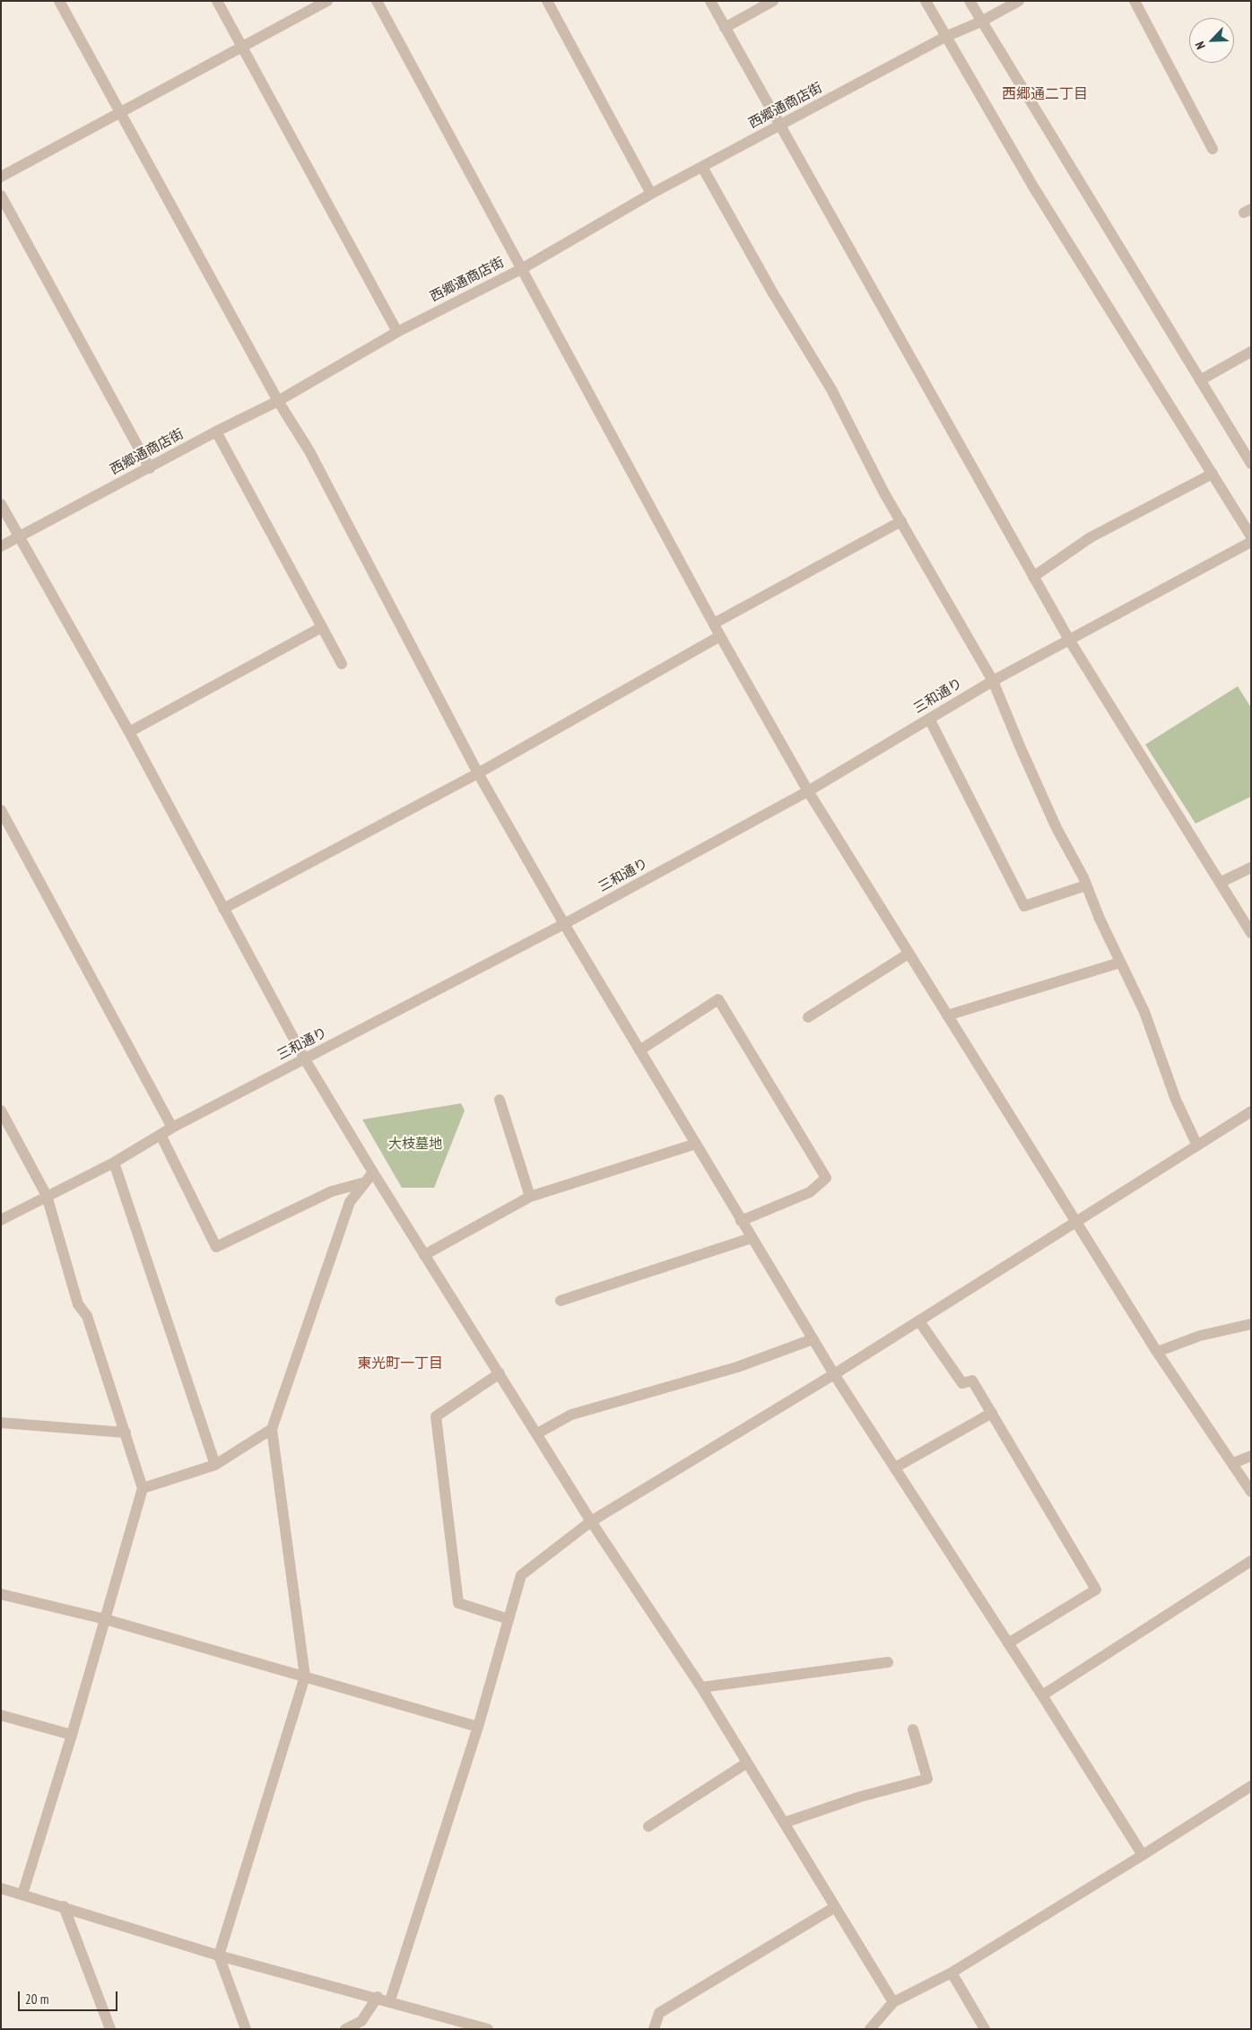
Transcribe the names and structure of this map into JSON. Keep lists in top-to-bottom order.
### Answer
{
  "streets": {
    "street": ["西郷通商店街", "三和通り"]
  },
  "districts": ["西郷通二丁目", "東光町一丁目"],
  "parks": ["大枝墓地"],
  "scale_bar": "20 m",
  "north": "bottom left"
}
